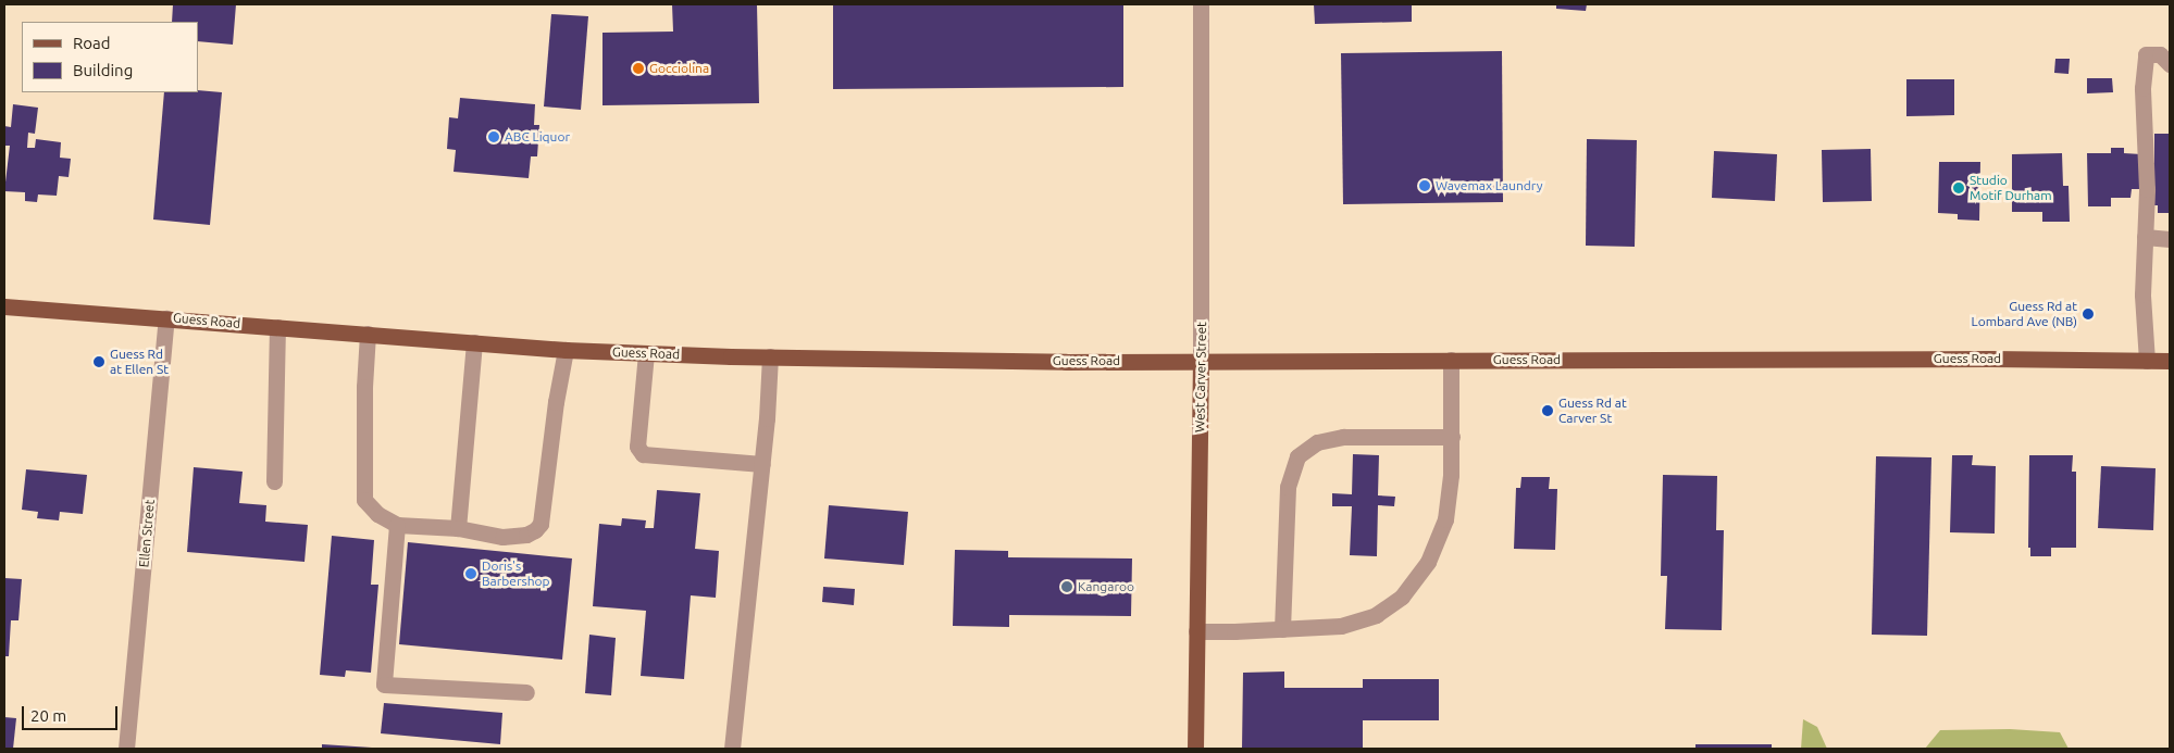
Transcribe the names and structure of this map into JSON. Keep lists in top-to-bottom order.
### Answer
{
  "streets": {
    "main road": ["Guess Road", "West Carver Street"],
    "street": ["Ellen Street"]
  },
  "crossings": [
    ["Guess Road", "West Carver Street"],
    ["Guess Road", "Ellen Street"]
  ],
  "places": [
    "Gocciolina",
    "ABC Liquor",
    "Wavemax Laundry",
    "Studio Motif Durham",
    "Guess Rd at Lombard Ave (NB)",
    "Guess Rd at Ellen St",
    "Guess Rd at Carver St",
    "Doris's Barbershop",
    "Kangaroo"
  ],
  "legend": ["Road", "Building"],
  "scale_bar": "20 m"
}
